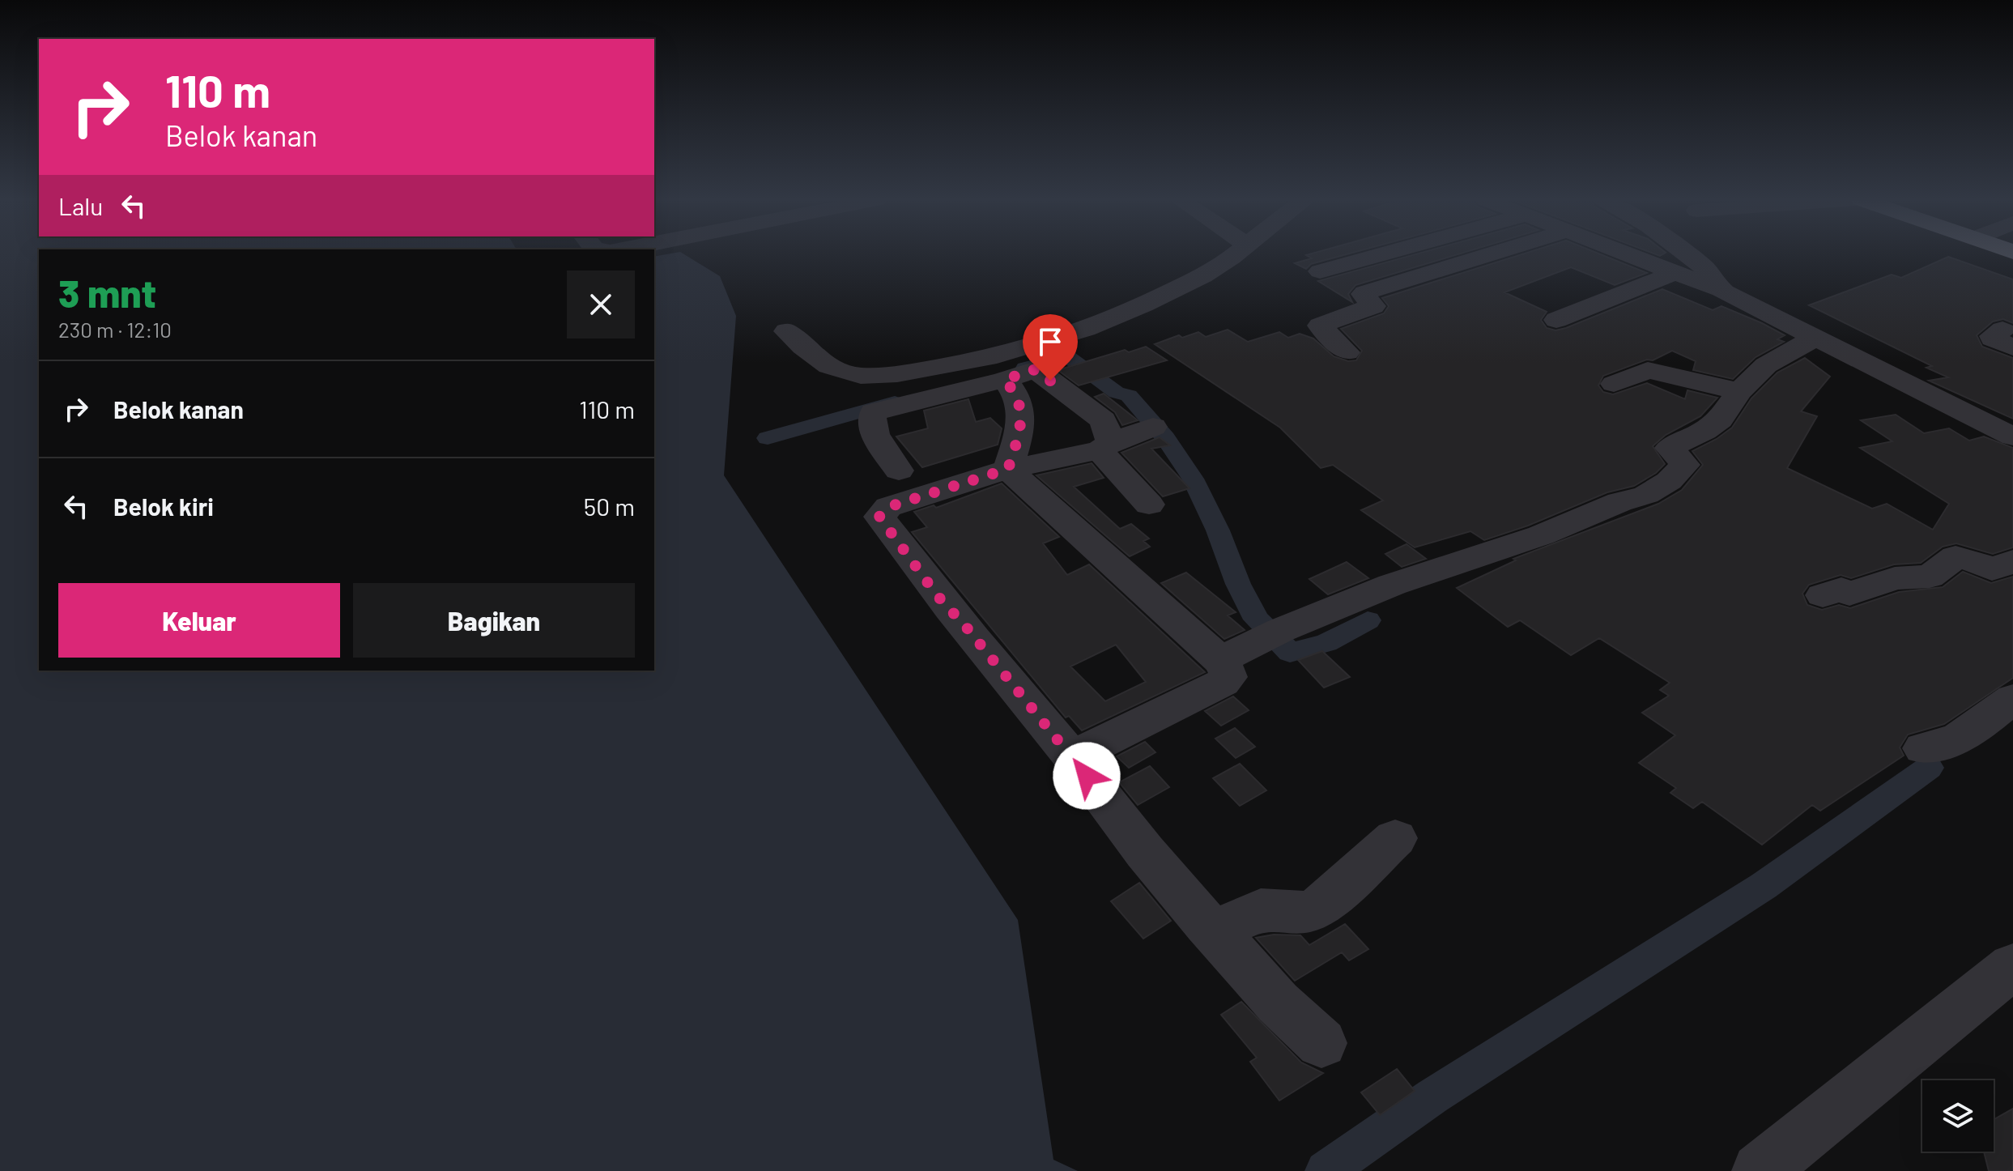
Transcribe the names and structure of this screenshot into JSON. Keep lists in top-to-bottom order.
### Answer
{
  "page": {
    "turn": ["110 m", "Belok kanan"],
    "then": "Lalu",
    "heading": ["3 mnt", "230 m · 12:10"],
    "list": [
      {
        "name": "Belok kanan",
        "value": "110 m"
      },
      {
        "name": "Belok kiri",
        "value": "50 m"
      }
    ],
    "buttons": ["Keluar", "Bagikan"]
  }
}
